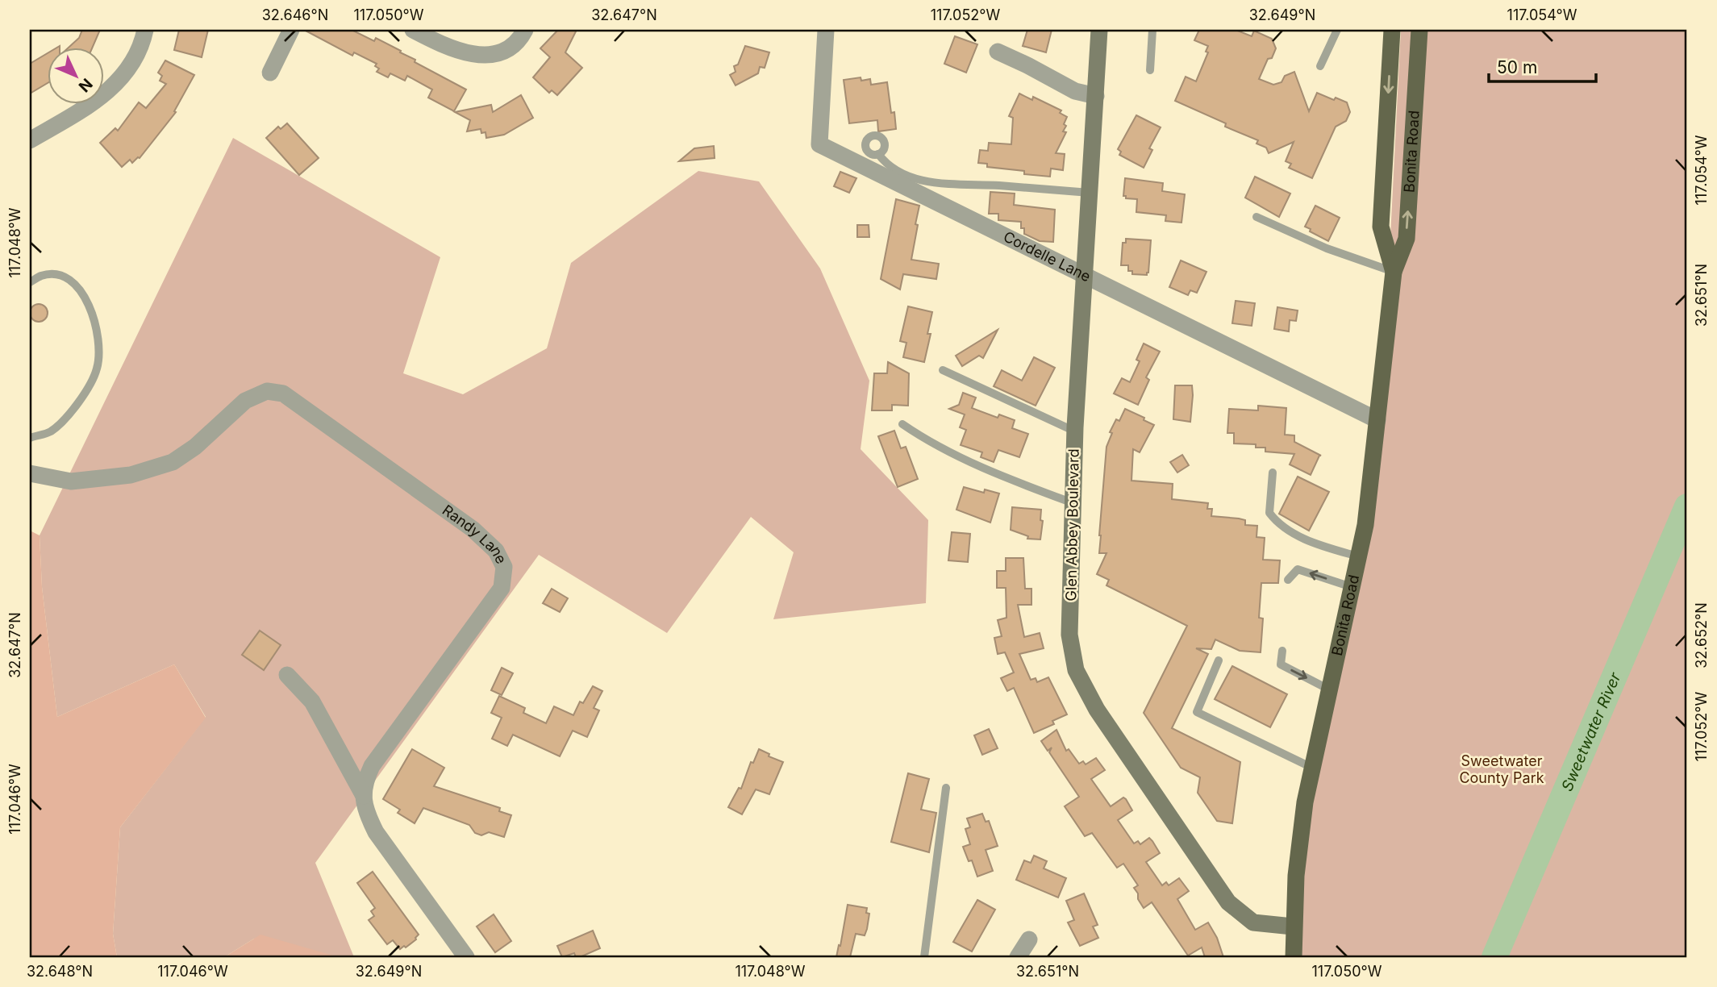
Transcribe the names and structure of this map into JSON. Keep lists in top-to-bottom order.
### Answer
{
  "streets": {
    "main road": ["Bonita Road"],
    "street": ["Cordelle Lane", "Glen Abbey Boulevard", "Randy Lane"]
  },
  "crossings": [
    ["Bonita Road", "Cordelle Lane"],
    ["Bonita Road", "Glen Abbey Boulevard"],
    ["Cordelle Lane", "Glen Abbey Boulevard"]
  ],
  "water": ["Sweetwater River"],
  "parks": ["Sweetwater County Park"],
  "scale_bar": "50 m",
  "north": "bottom right",
  "coordinates": [
    "32.646°N",
    "117.050°W",
    "32.647°N",
    "117.052°W",
    "32.649°N",
    "117.054°W",
    "117.048°W",
    "32.651°N",
    "32.652°N",
    "117.046°W",
    "32.648°N"
  ]
}
